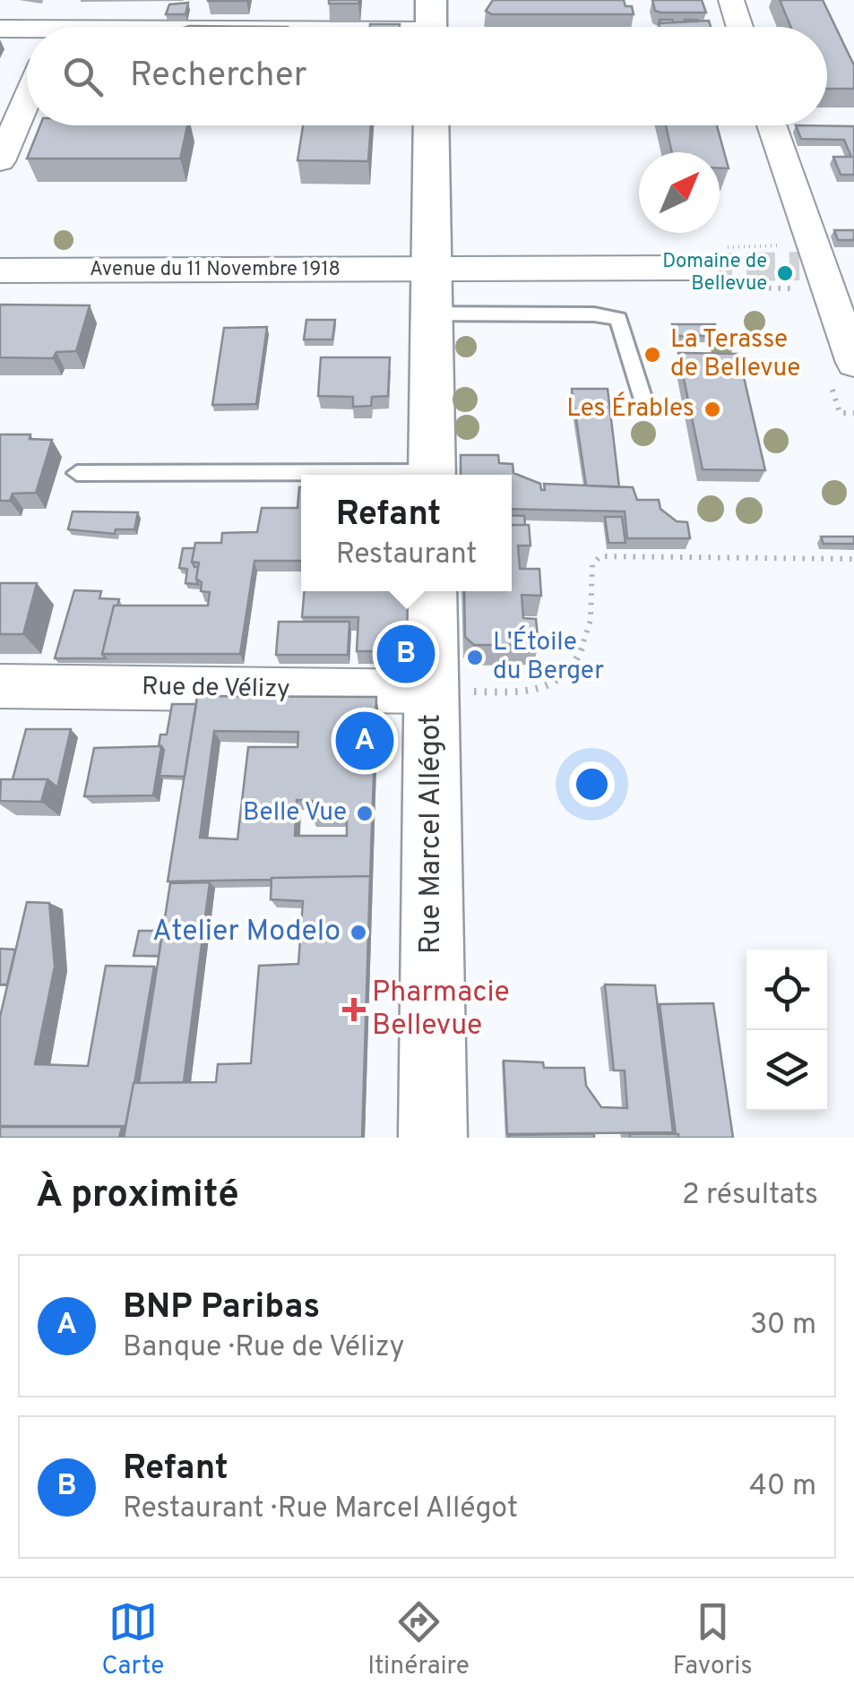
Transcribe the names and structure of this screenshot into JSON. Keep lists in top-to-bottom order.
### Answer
{
  "streets": {
    "main road": ["Rue Marcel Allégot"],
    "street": ["Avenue du 11 Novembre 1918", "Rue de Vélizy"]
  },
  "crossings": [
    ["Rue de Vélizy", "Rue Marcel Allégot"]
  ],
  "places": {
    "other": [
      "Domaine de Bellevue",
      "La Terasse de Bellevue",
      "Les Érables",
      "L'Étoile du Berger",
      "Belle Vue",
      "Atelier Modelo"
    ],
    "health": ["Pharmacie Bellevue"]
  },
  "north": "top right",
  "page": {
    "search": "Rechercher",
    "popup": ["Refant", "Restaurant"],
    "pins": ["B", "A"],
    "heading": ["À proximité", "2 résultats"],
    "list": [
      {
        "mark": "A",
        "name": "BNP Paribas",
        "note": "Banque · Rue de Vélizy",
        "value": "30 m"
      },
      {
        "mark": "B",
        "name": "Refant",
        "note": "Restaurant · Rue Marcel Allégot",
        "value": "40 m"
      }
    ],
    "nav": ["Carte", "Itinéraire", "Favoris"]
  }
}
